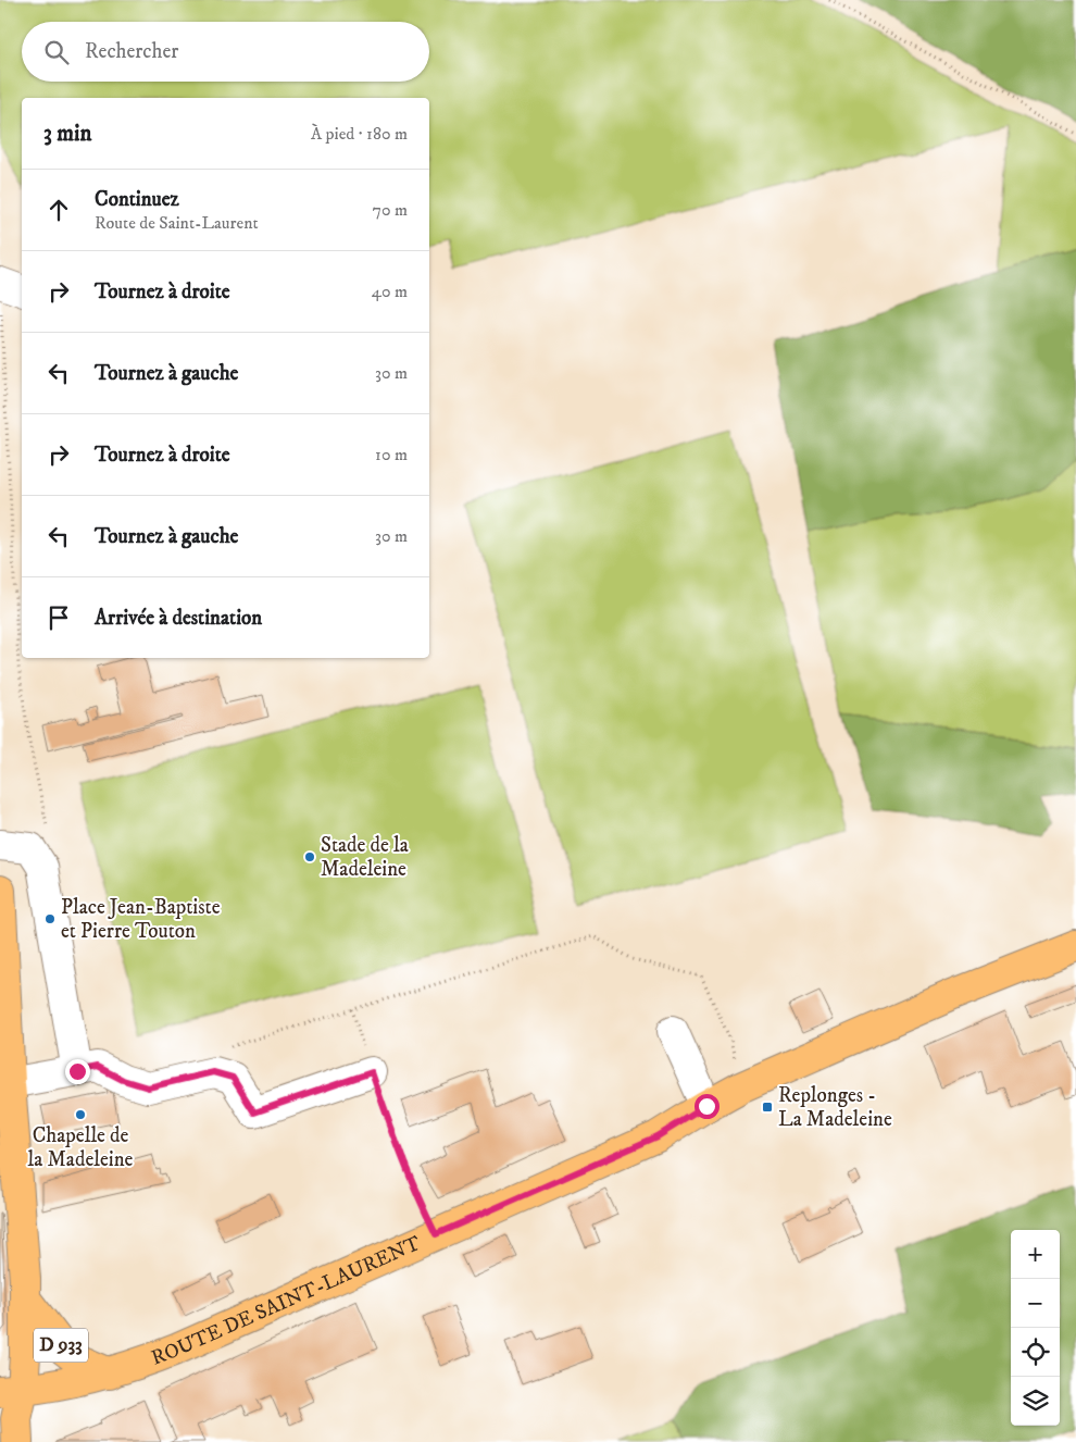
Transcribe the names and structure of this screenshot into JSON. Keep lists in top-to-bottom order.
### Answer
{
  "streets": {
    "main road": ["ROUTE DE SAINT-LAURENT", "D 933"]
  },
  "crossings": [
    ["ROUTE DE SAINT-LAURENT", "D 933"]
  ],
  "places": {
    "other": ["Stade de la Madeleine", "Place Jean-Baptiste et Pierre Touton", "Chapelle de la Madeleine"],
    "transit": ["Replonges - La Madeleine"]
  },
  "page": {
    "search": "Rechercher",
    "heading": ["3 min", "À pied · 180 m"],
    "list": [
      ["Continuez", "Route de Saint-Laurent", "70 m"],
      ["Tournez à droite", "40 m"],
      ["Tournez à gauche", "30 m"],
      ["Tournez à droite", "10 m"],
      ["Tournez à gauche", "30 m"],
      "Arrivée à destination"
    ],
    "map_buttons": ["+", "−"]
  }
}
